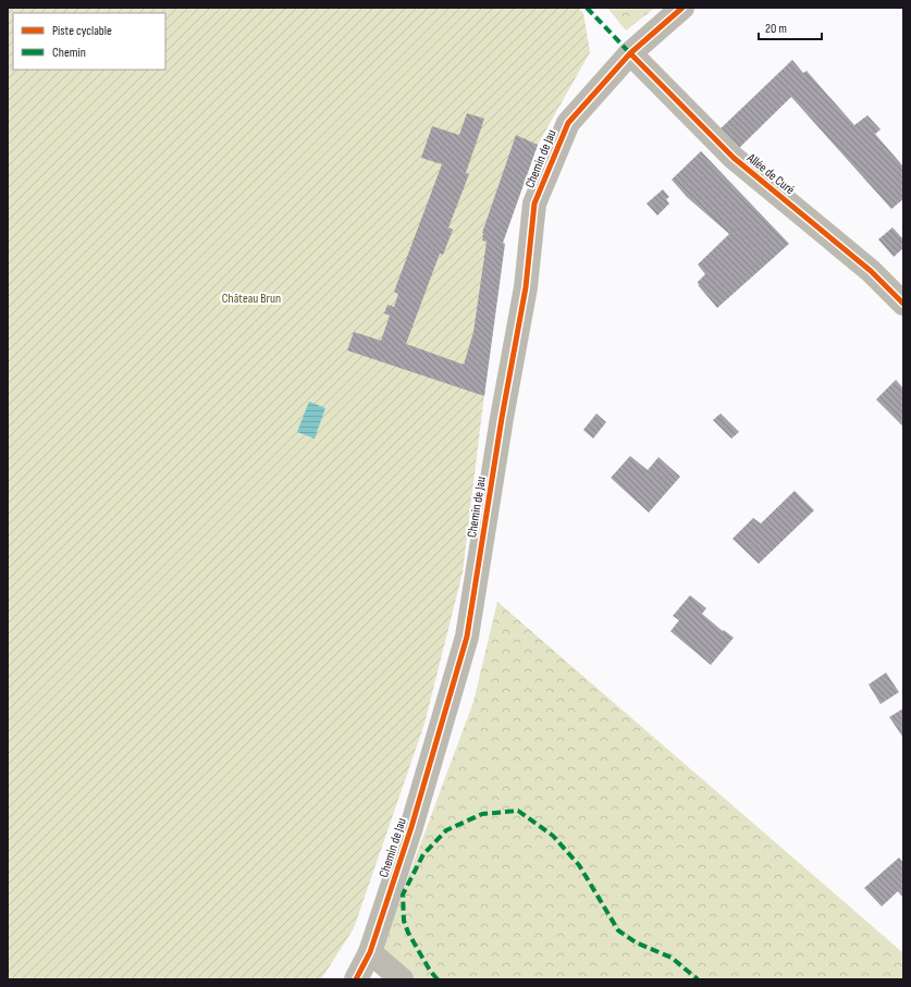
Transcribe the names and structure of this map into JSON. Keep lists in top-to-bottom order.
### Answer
{
  "streets": {
    "street": ["Chemin de Jau", "Allée de Curé"]
  },
  "crossings": [
    ["Chemin de Jau", "Allée de Curé"]
  ],
  "parks": ["Château Brun"],
  "legend": ["Piste cyclable", "Chemin"],
  "scale_bar": "20 m"
}
